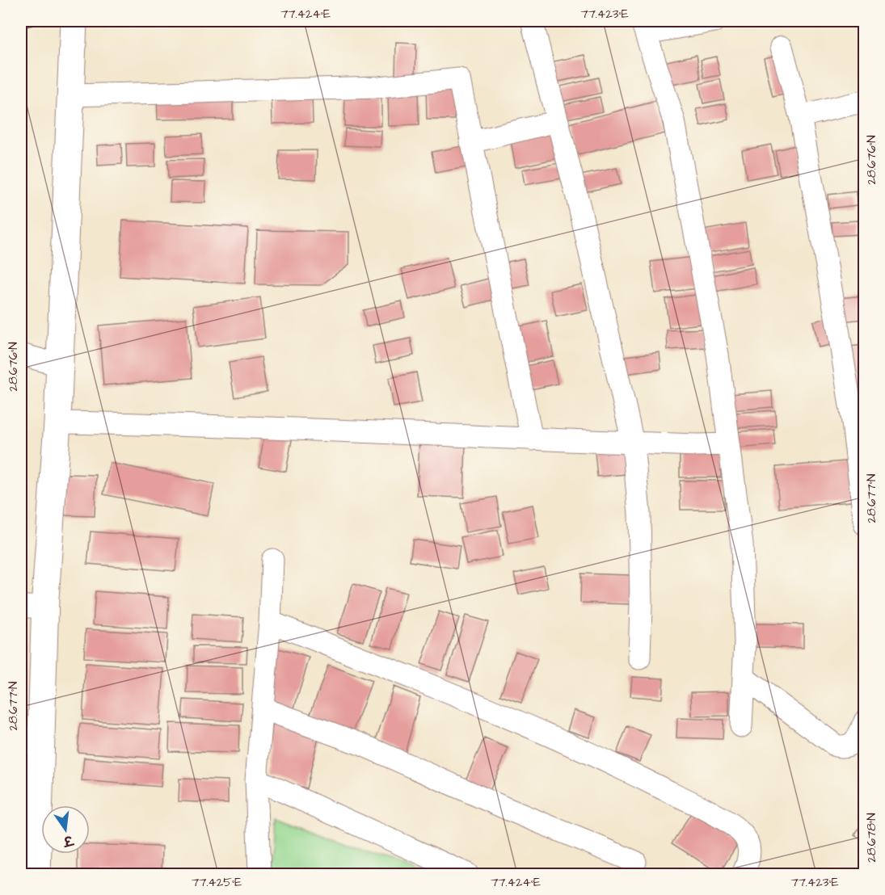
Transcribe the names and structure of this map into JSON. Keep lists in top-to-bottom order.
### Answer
{
  "north": "bottom",
  "coordinates": [
    "77.424°E",
    "77.423°E",
    "28.676°N",
    "28.677°N",
    "28.678°N",
    "77.425°E"
  ]
}
